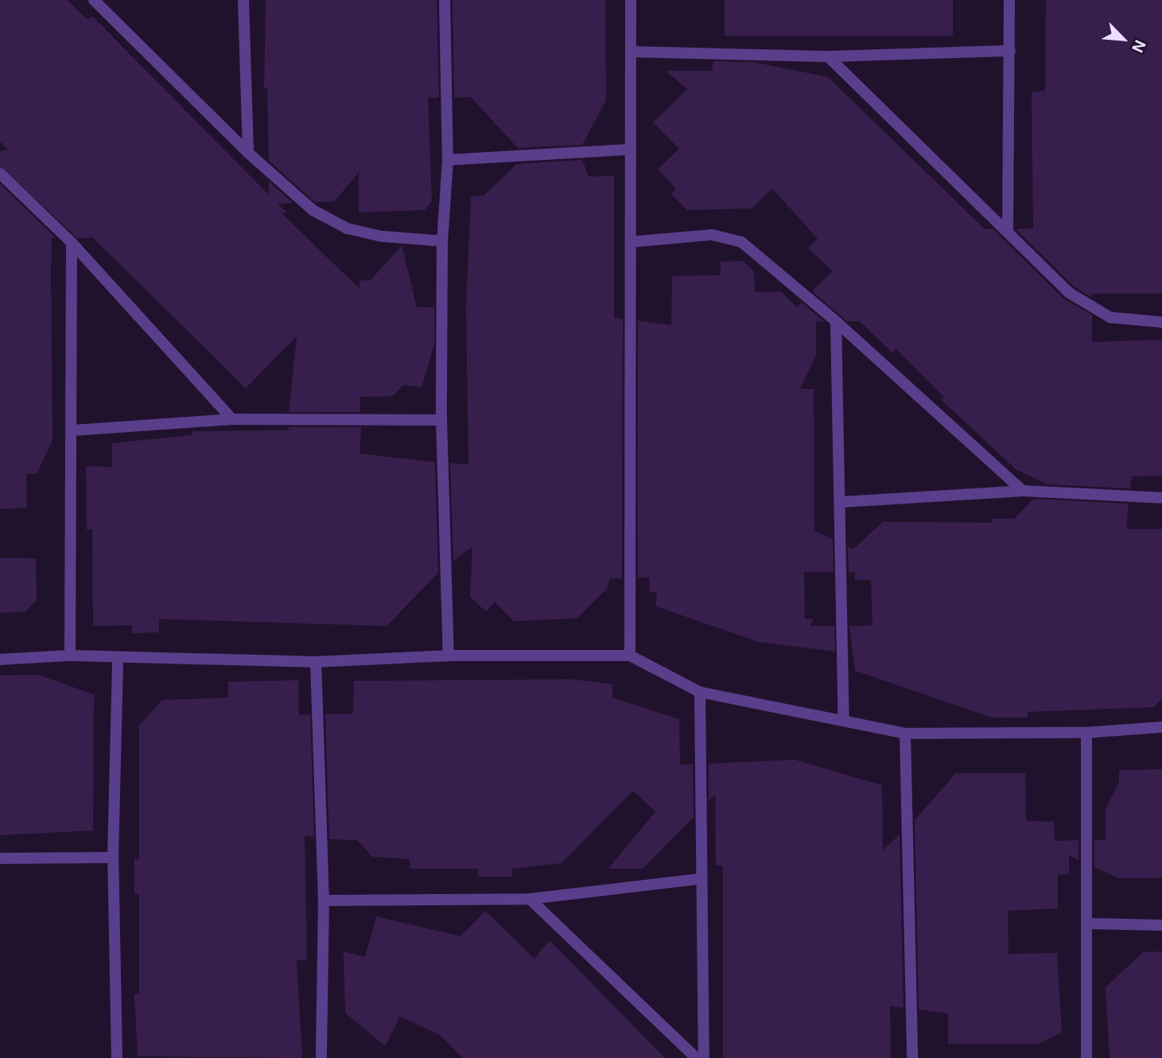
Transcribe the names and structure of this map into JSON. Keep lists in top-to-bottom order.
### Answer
{
  "north": "bottom right"
}
